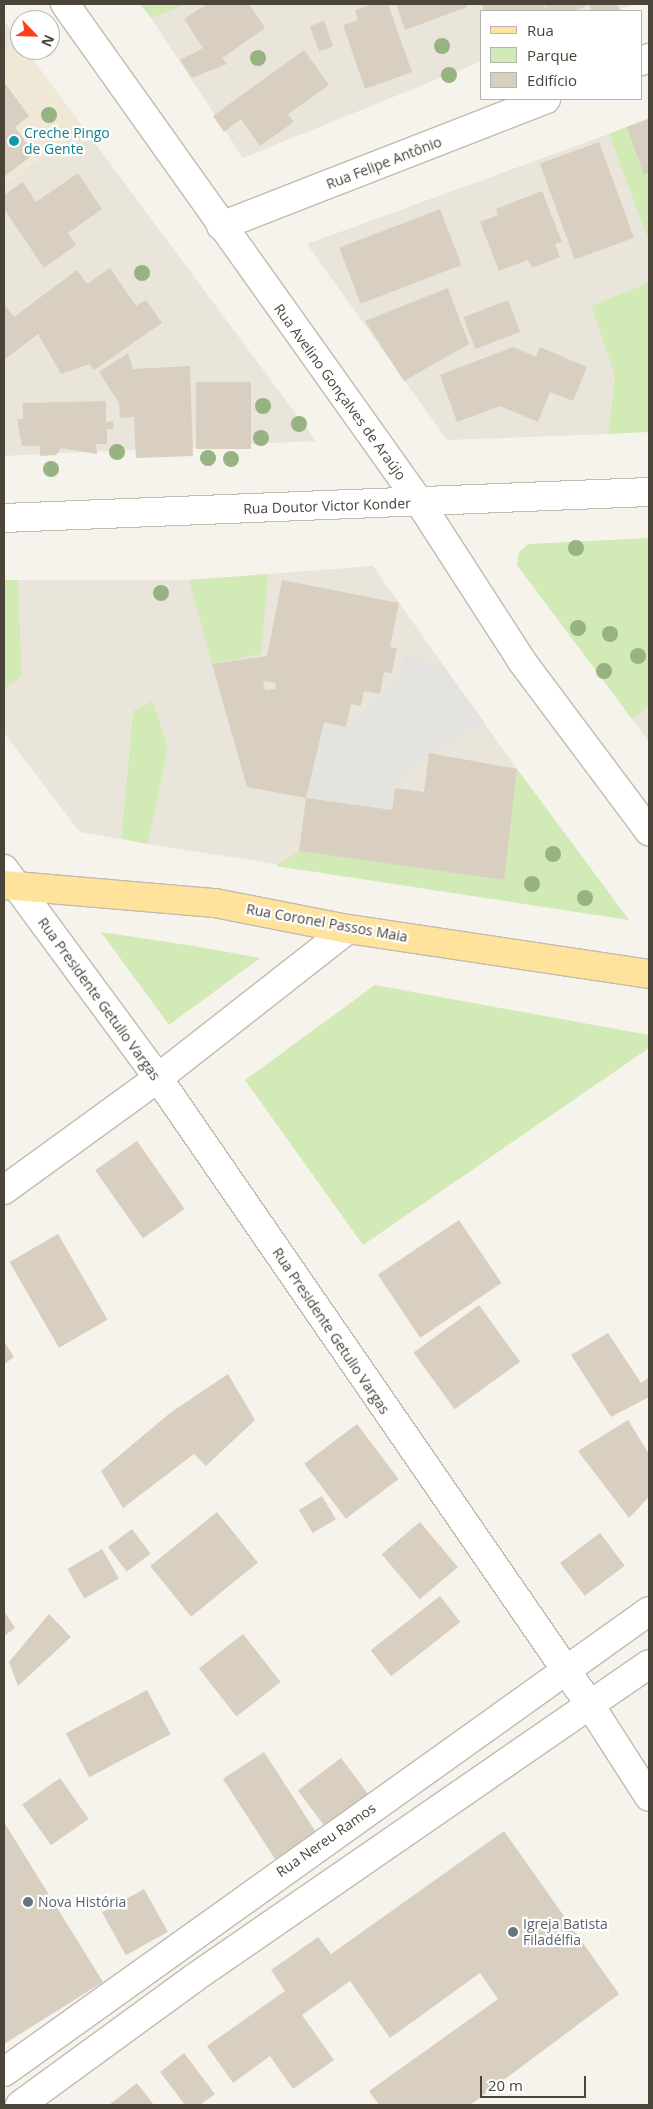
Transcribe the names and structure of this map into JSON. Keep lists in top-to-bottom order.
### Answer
{
  "streets": {
    "main road": ["Rua Coronel Passos Maia"],
    "street": [
      "Rua Felipe Antônio",
      "Rua Avelino Gonçalves de Araújo",
      "Rua Doutor Victor Konder",
      "Rua Presidente Getulio Vargas",
      "Rua Nereu Ramos"
    ]
  },
  "crossings": [
    ["Rua Felipe Antônio", "Rua Avelino Gonçalves de Araújo"],
    ["Rua Avelino Gonçalves de Araújo", "Rua Doutor Victor Konder"],
    ["Rua Coronel Passos Maia", "Rua Presidente Getulio Vargas"],
    ["Rua Presidente Getulio Vargas", "Rua Nereu Ramos"]
  ],
  "places": ["Creche Pingo de Gente", "Nova História", "Igreja Batista Filadélfia"],
  "legend": ["Rua", "Parque", "Edifício"],
  "scale_bar": "20 m",
  "north": "bottom right"
}
